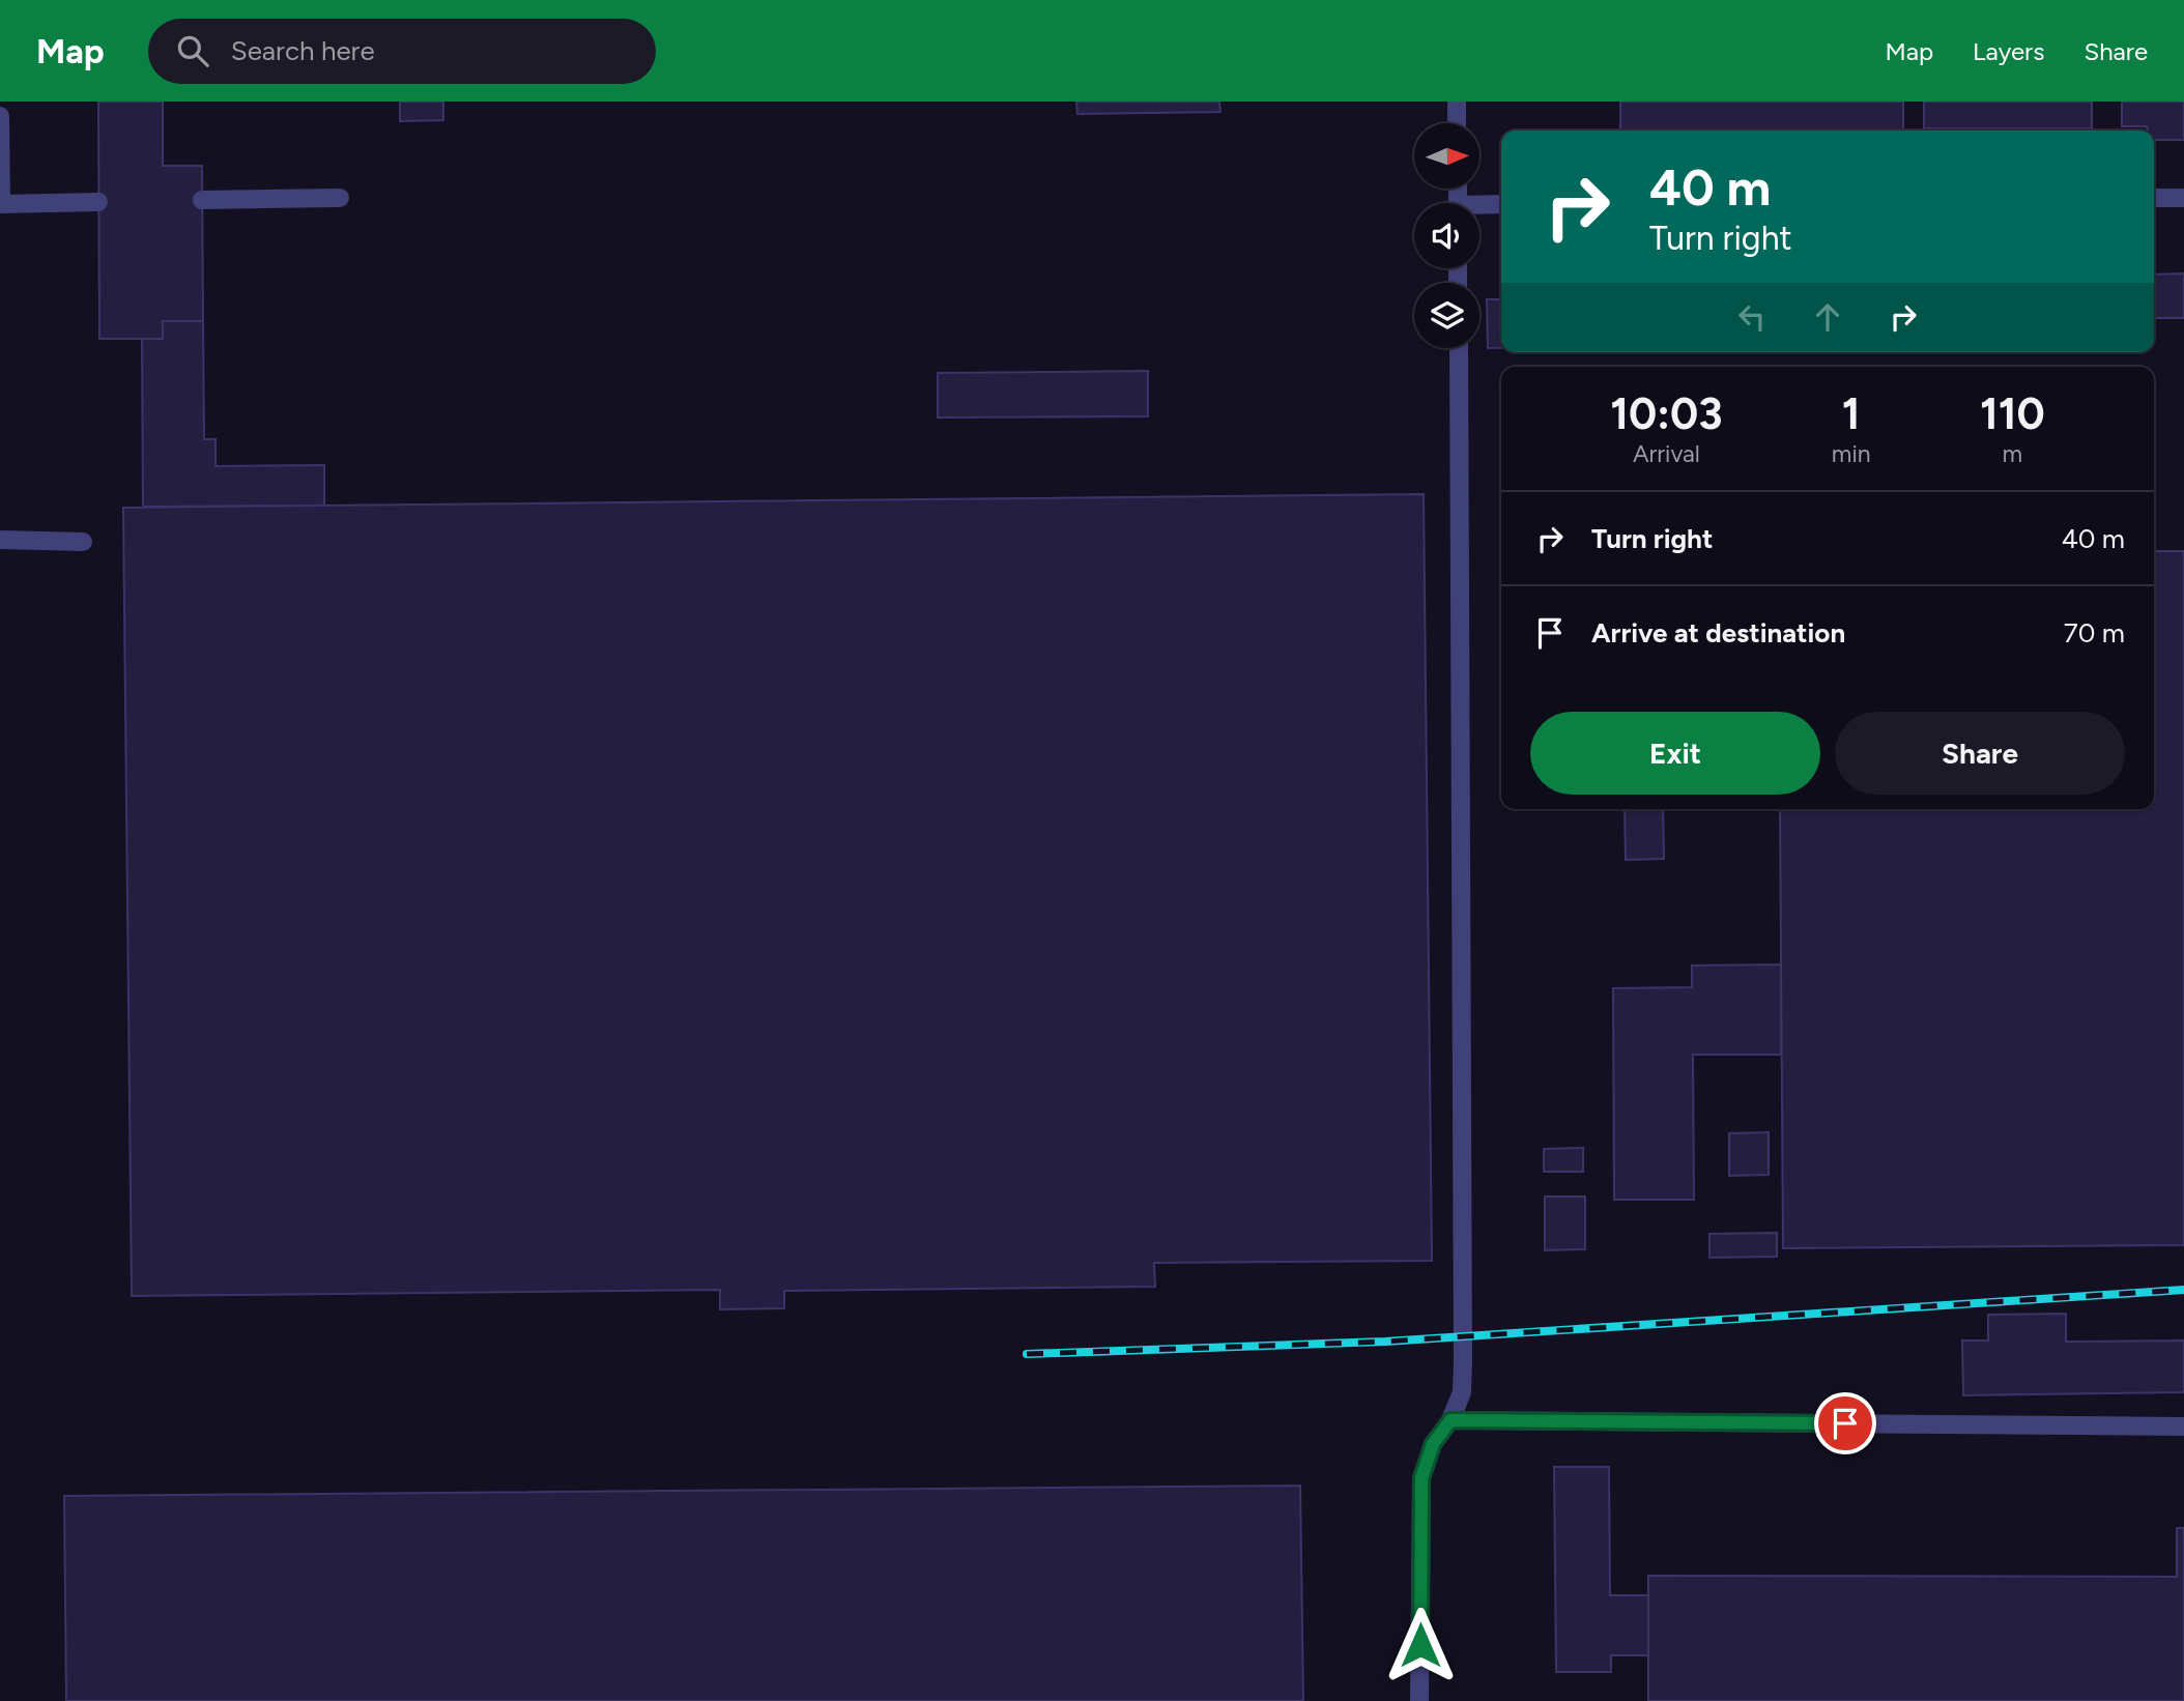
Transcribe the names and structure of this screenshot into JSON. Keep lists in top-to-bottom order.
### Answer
{
  "north": "right",
  "page": {
    "header": "Map",
    "search": "Search here",
    "nav": ["Map", "Layers", "Share"],
    "turn": ["40 m", "Turn right"],
    "eta": [
      "10:03",
      "Arrival",
      "1",
      "min",
      "110",
      "m"
    ],
    "list": [
      {
        "name": "Turn right",
        "value": "40 m"
      },
      {
        "name": "Arrive at destination",
        "value": "70 m"
      }
    ],
    "buttons": ["Exit", "Share"]
  }
}
